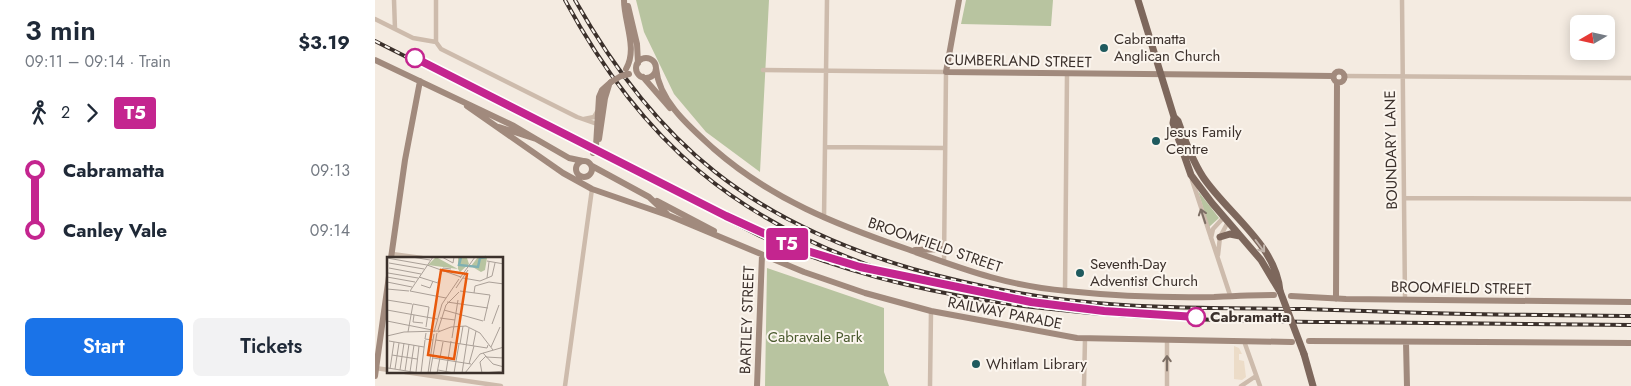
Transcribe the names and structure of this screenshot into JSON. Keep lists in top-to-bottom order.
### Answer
{
  "streets": {
    "main road": [
      "CUMBERLAND STREET",
      "BROOMFIELD STREET",
      "RAILWAY PARADE",
      "BARTLEY STREET"
    ],
    "street": ["BOUNDARY LANE"]
  },
  "crossings": [
    ["BOUNDARY LANE", "BROOMFIELD STREET"],
    ["RAILWAY PARADE", "BARTLEY STREET"]
  ],
  "parks": ["Cabravale Park"],
  "places": [
    "Cabramatta Anglican Church",
    "Jesus Family Centre",
    "Seventh-Day Adventist Church",
    "Cabramatta",
    "Whitlam Library"
  ],
  "north": "left",
  "page": {
    "heading": ["3 min", "09:11 – 09:14 · Train", "$3.19"],
    "on_map": "T5",
    "legs": ["2", "T5"],
    "list": [
      {
        "name": "Cabramatta",
        "value": "09:13"
      },
      {
        "name": "Canley Vale",
        "value": "09:14"
      }
    ],
    "buttons": ["Start", "Tickets"]
  }
}
